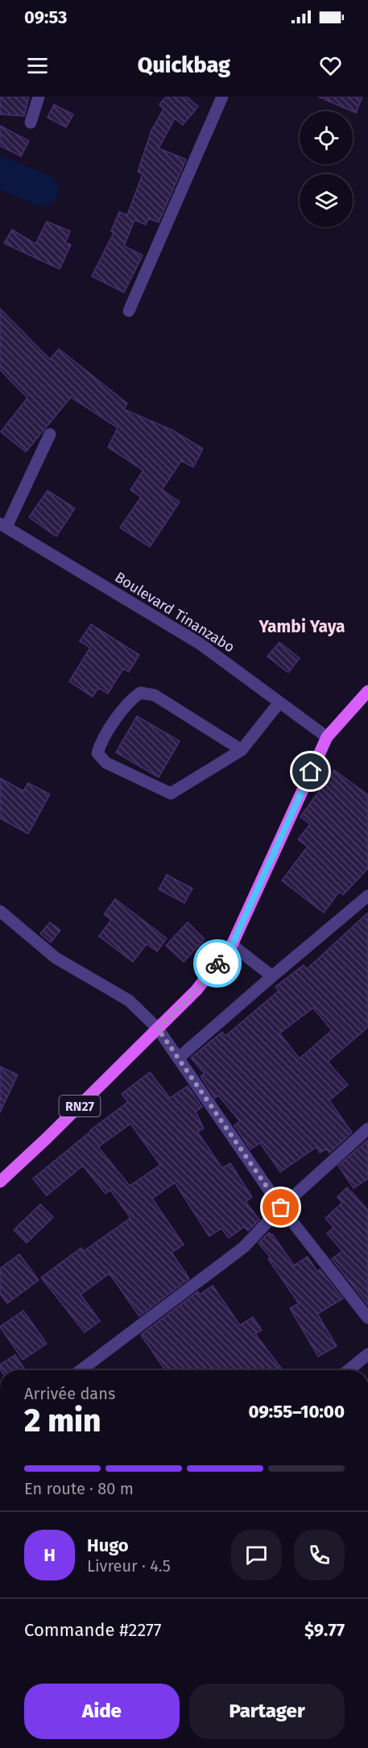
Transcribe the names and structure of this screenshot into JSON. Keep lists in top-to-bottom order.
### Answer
{
  "streets": {
    "main road": ["RN27"],
    "street": ["Boulevard Tinanzabo"]
  },
  "crossings": [
    ["Boulevard Tinanzabo", "RN27"]
  ],
  "districts": ["Yambi Yaya"],
  "page": {
    "status": "09:53",
    "header": "Quickbag",
    "heading": ["2 min", "Arrivée dans", "09:55–10:00"],
    "panel": [
      "Hugo",
      "Livreur · 4.5",
      "Commande #2277",
      "$9.77"
    ],
    "bar": "En route · 80 m",
    "round": "H",
    "buttons": ["Aide", "Partager"]
  }
}
